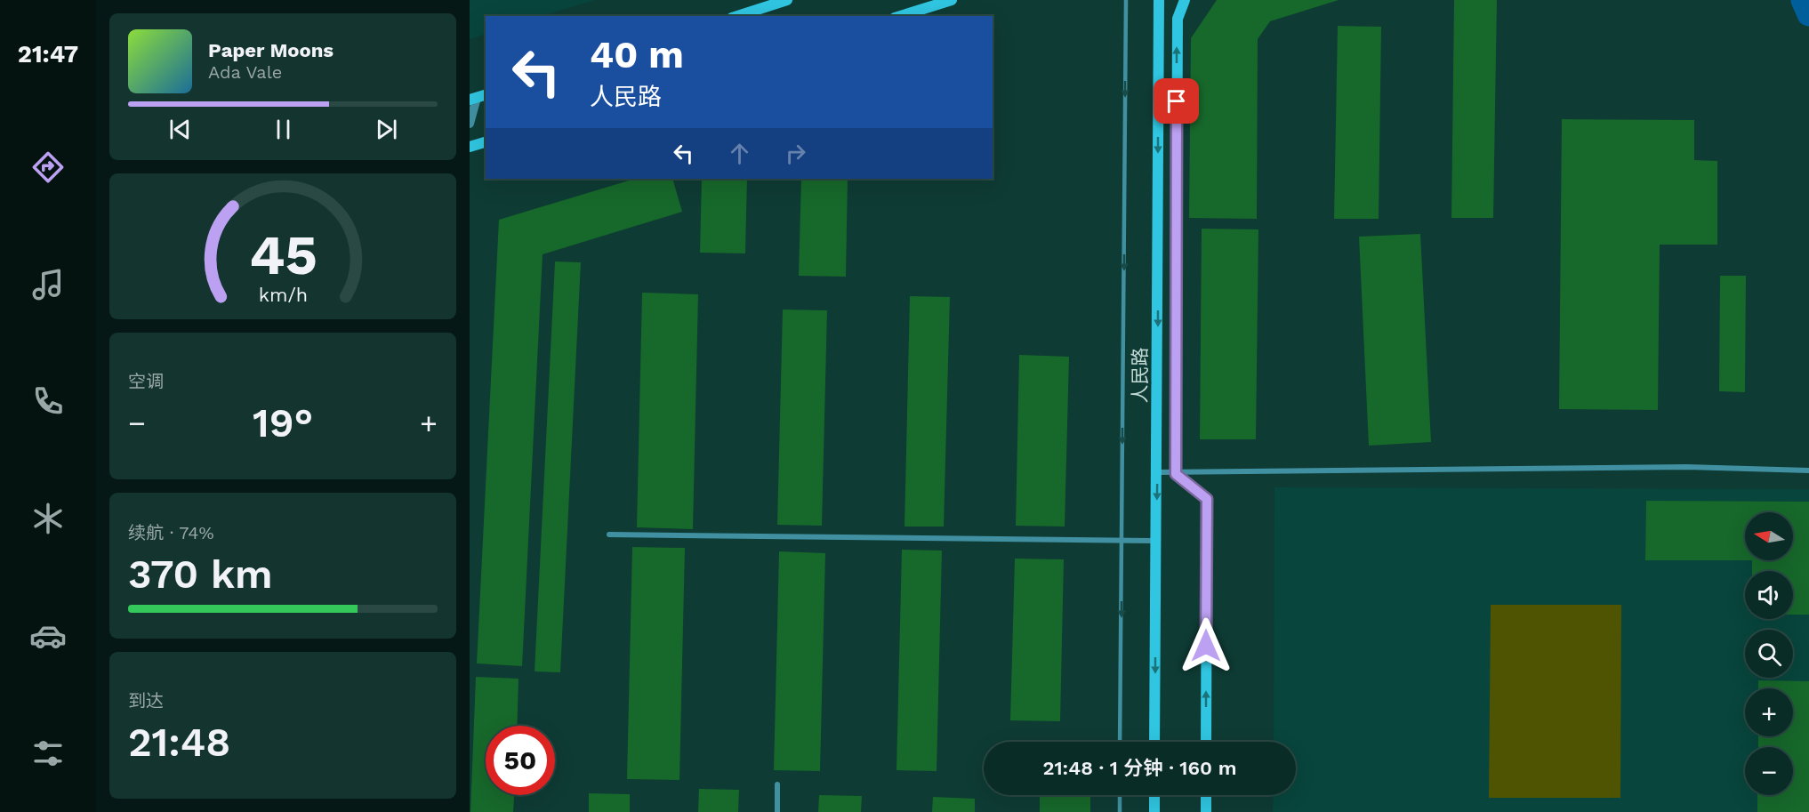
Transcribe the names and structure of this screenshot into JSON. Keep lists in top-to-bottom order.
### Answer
{
  "streets": {
    "main road": ["人民路"]
  },
  "north": "left",
  "page": {
    "tabs": "21:47",
    "turn": ["40 m", "人民路"],
    "song": ["Paper Moons", "Ada Vale"],
    "tile": [
      "空调",
      ["续航 · 74%", "370 km"],
      ["到达", "21:48"]
    ],
    "heat": ["−", "19°", "+"],
    "map_buttons": ["+", "−"],
    "limit": "50",
    "trip": "21:48 · 1 分钟 · 160 m",
    "gauge": ["45", "km/h"]
  }
}
